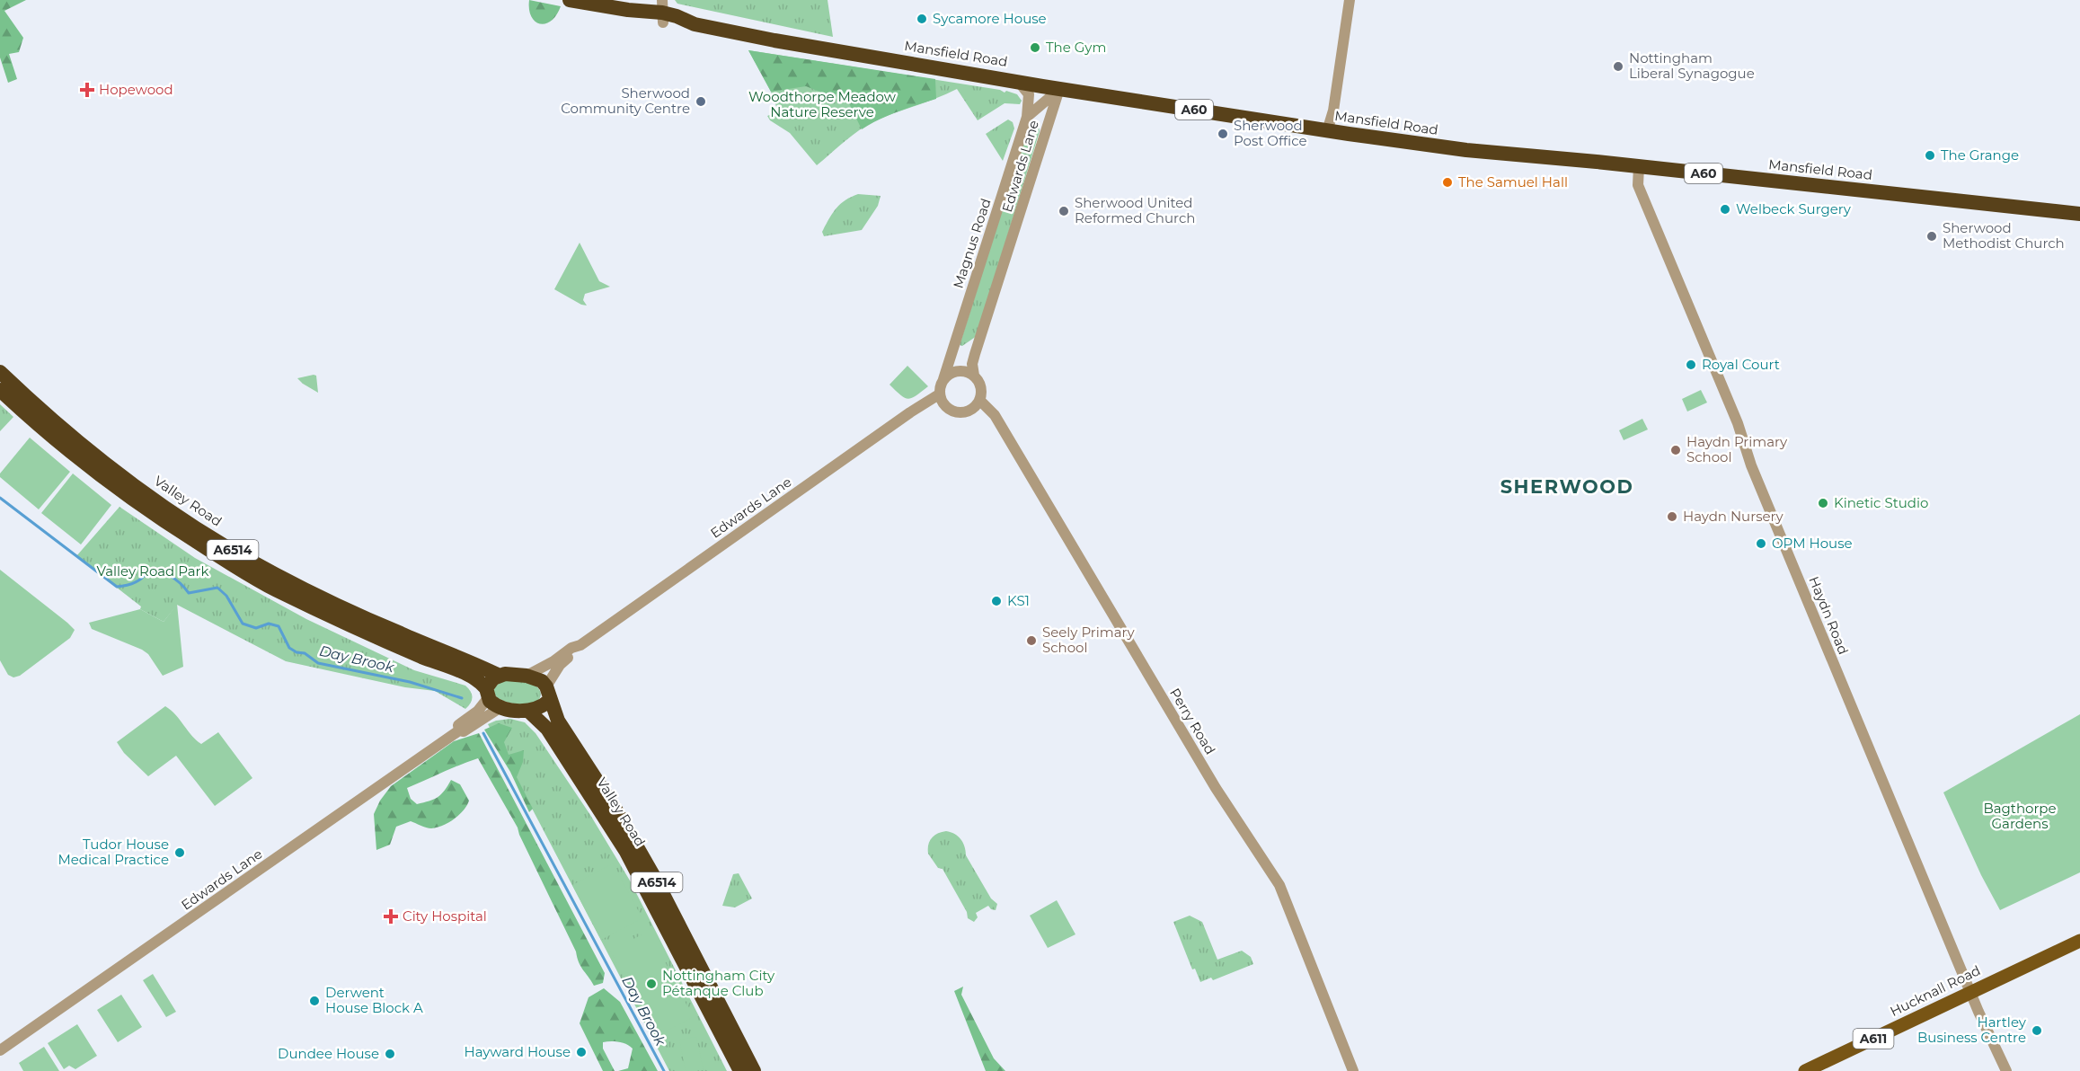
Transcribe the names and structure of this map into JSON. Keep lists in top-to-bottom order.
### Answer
{
  "streets": {
    "highway": [
      "Mansfield Road",
      "A60",
      "Valley Road",
      "A6514"
    ],
    "main road": ["Hucknall Road", "A611"],
    "street": [
      "Edwards Lane",
      "Magnus Road",
      "Haydn Road",
      "Perry Road"
    ]
  },
  "crossings": [
    ["Mansfield Road", "Edwards Lane"],
    ["Mansfield Road", "Magnus Road"],
    ["Mansfield Road", "Haydn Road"],
    ["Edwards Lane", "Magnus Road"],
    ["Edwards Lane", "Valley Road"],
    ["Edwards Lane", "A6514"],
    ["Edwards Lane", "Perry Road"],
    ["Magnus Road", "Perry Road"],
    ["Valley Road", "A6514"],
    ["Haydn Road", "Hucknall Road"]
  ],
  "districts": ["SHERWOOD"],
  "water": ["Day Brook"],
  "parks": ["Woodthorpe Meadow Nature Reserve", "Valley Road Park", "Bagthorpe Gardens"],
  "places": {
    "other": [
      "Sycamore House",
      "The Gym",
      "Nottingham Liberal Synagogue",
      "Sherwood Community Centre",
      "Sherwood Post Office",
      "The Grange",
      "The Samuel Hall",
      "Welbeck Surgery",
      "Sherwood United Reformed Church",
      "Sherwood Methodist Church",
      "Royal Court",
      "Haydn Primary School",
      "Kinetic Studio",
      "Haydn Nursery",
      "OPM House",
      "KS1",
      "Seely Primary School",
      "Tudor House Medical Practice",
      "Nottingham City Pétanque Club",
      "Derwent House Block A",
      "Hartley Business Centre",
      "Hayward House",
      "Dundee House"
    ],
    "health": ["Hopewood", "City Hospital"]
  }
}
